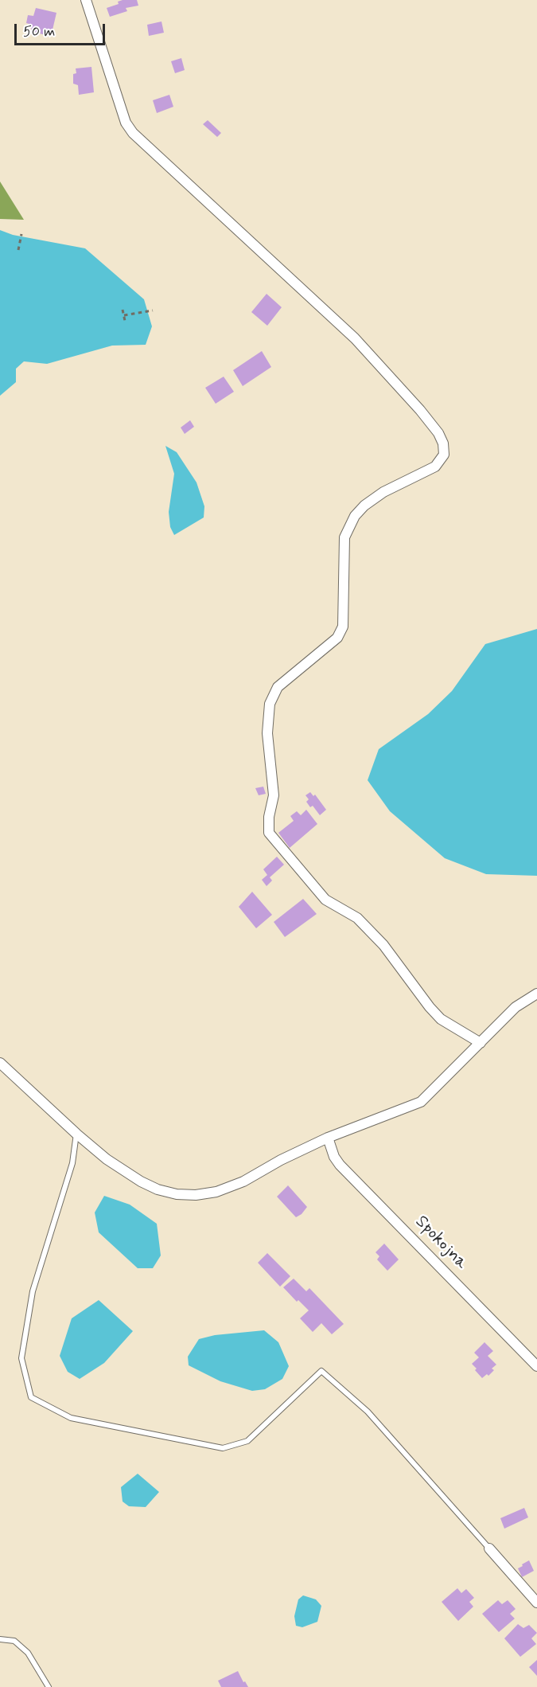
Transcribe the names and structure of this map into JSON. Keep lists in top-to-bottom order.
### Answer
{
  "streets": {
    "street": ["Spokojna"]
  },
  "scale_bar": "50 m"
}
